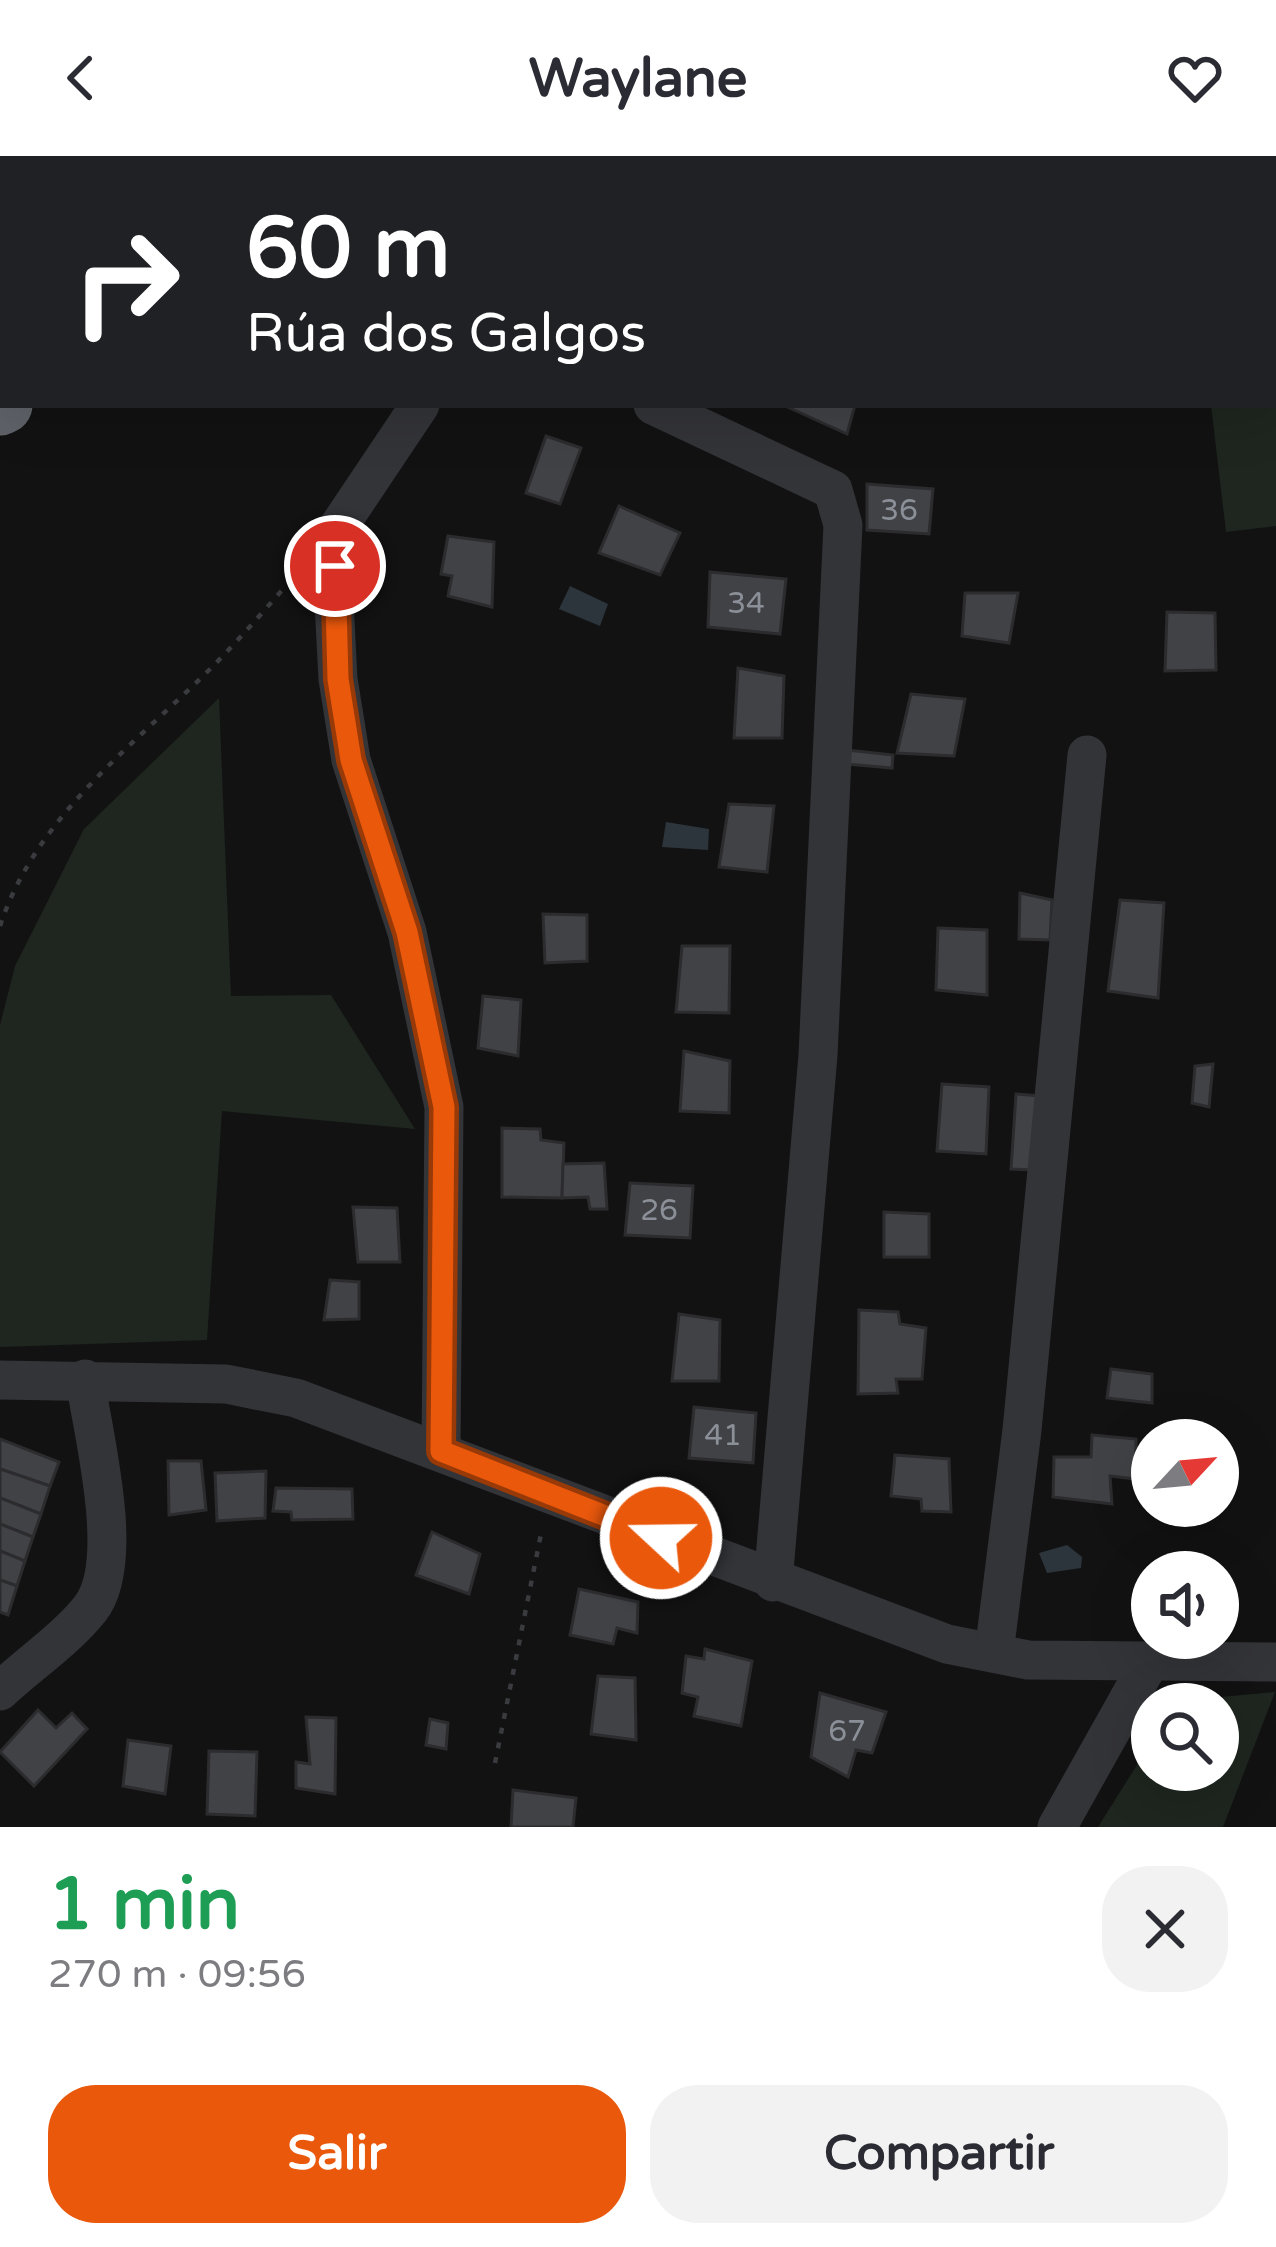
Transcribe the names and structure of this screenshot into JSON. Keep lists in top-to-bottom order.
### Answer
{
  "house_numbers": [
    "36",
    "34",
    "26",
    "41",
    "67"
  ],
  "north": "top right",
  "page": {
    "header": "Waylane",
    "turn": ["60 m", "Rúa dos Galgos"],
    "heading": ["1 min", "270 m · 09:56"],
    "buttons": ["Salir", "Compartir"]
  }
}
